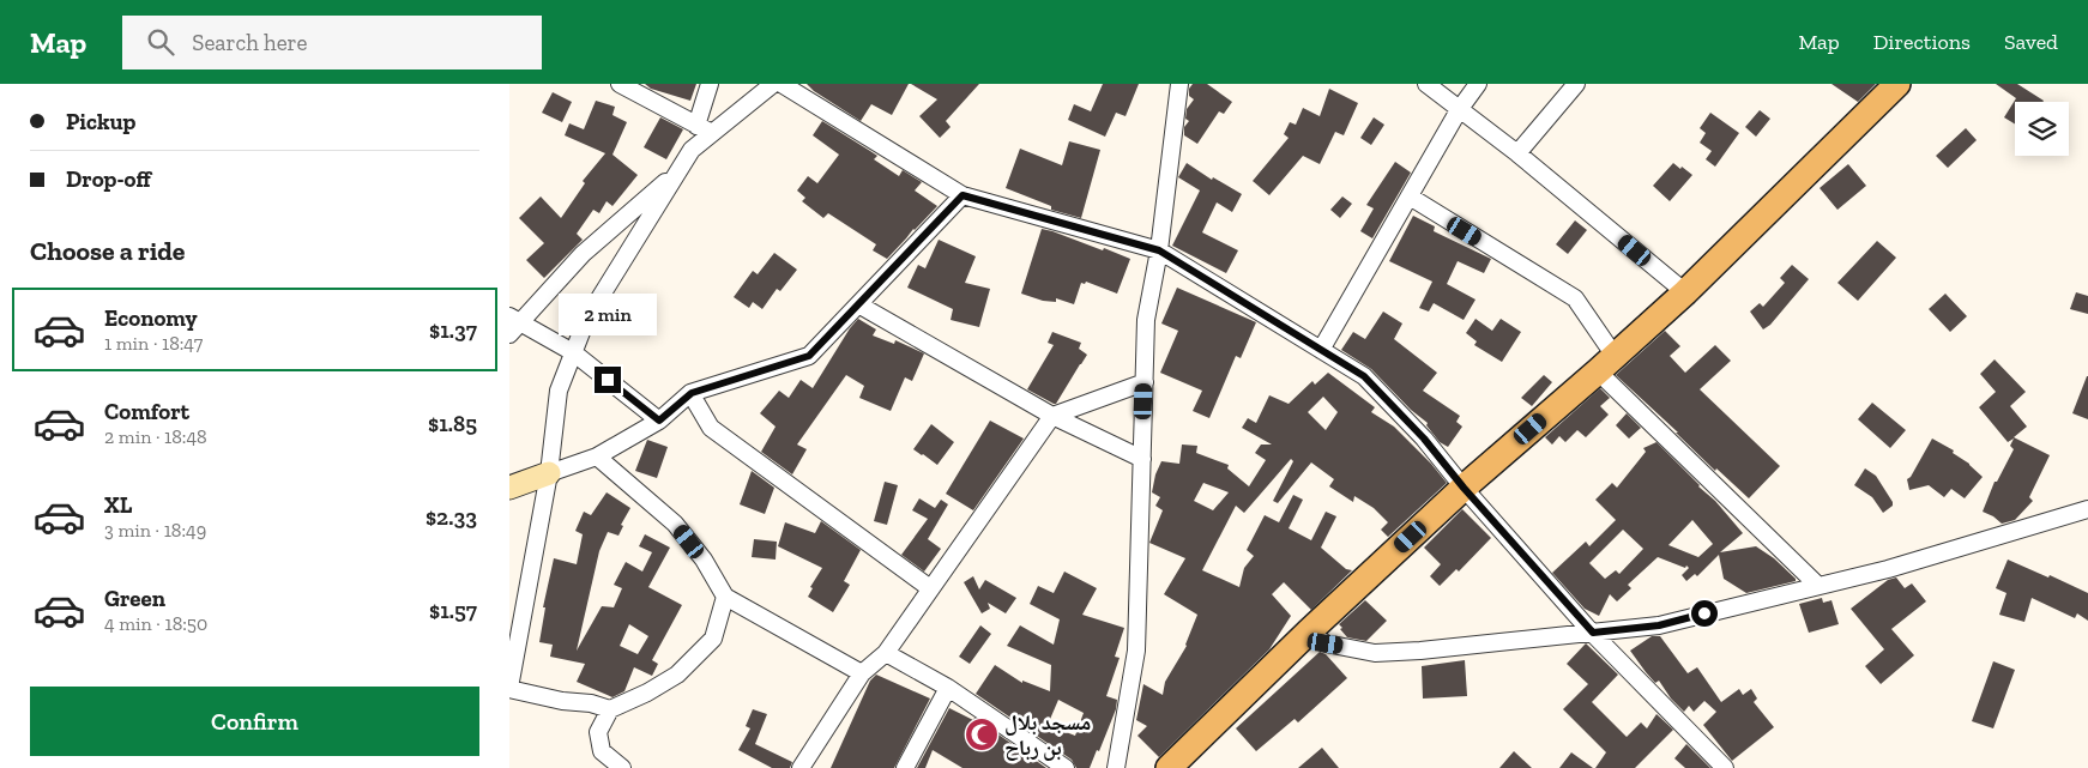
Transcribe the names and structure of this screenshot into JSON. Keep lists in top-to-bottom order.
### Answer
{
  "places": {
    "mosque": ["مسجد بلال بن رباح"]
  },
  "page": {
    "header": "Map",
    "search": "Search here",
    "nav": ["Map", "Directions", "Saved"],
    "banner": ["Pickup", "Drop-off"],
    "heading": "Choose a ride",
    "list": [
      {
        "name": "Economy",
        "note": "1 min · 18:47",
        "value": "$1.37"
      },
      {
        "name": "Comfort",
        "note": "2 min · 18:48",
        "value": "$1.85"
      },
      {
        "name": "XL",
        "note": "3 min · 18:49",
        "value": "$2.33"
      },
      {
        "name": "Green",
        "note": "4 min · 18:50",
        "value": "$1.57"
      }
    ],
    "bubble": "2 min",
    "buttons": "Confirm"
  }
}
